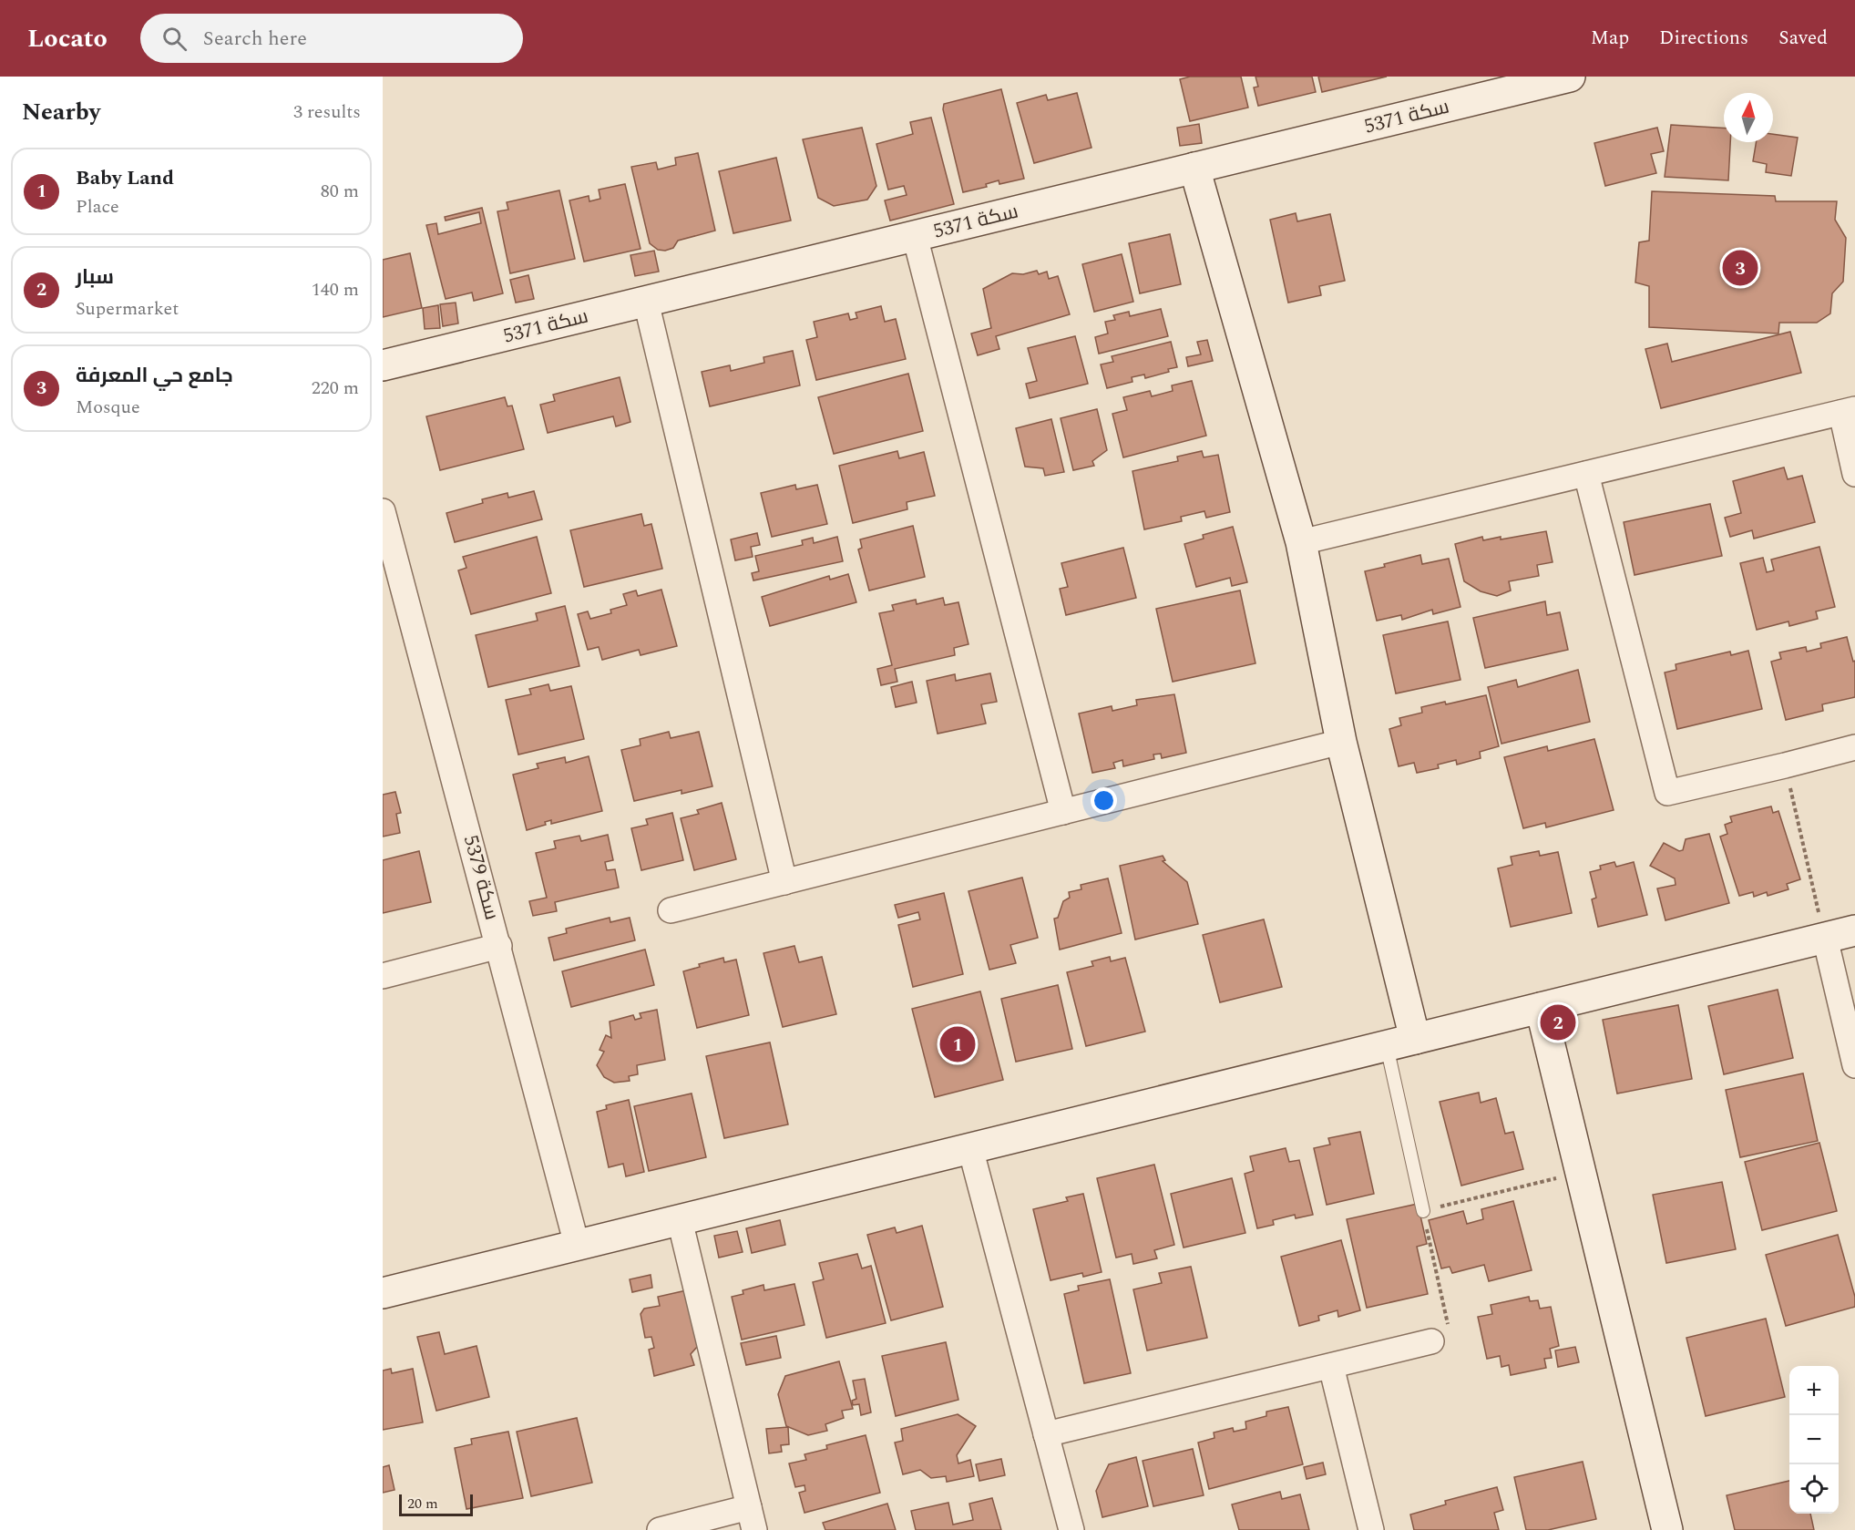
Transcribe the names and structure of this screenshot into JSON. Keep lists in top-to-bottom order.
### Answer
{
  "streets": {
    "street": ["سكة 5371", "سكة 5379"]
  },
  "scale_bar": "20 m",
  "north": "top",
  "page": {
    "header": "Locato",
    "search": "Search here",
    "nav": ["Map", "Directions", "Saved"],
    "heading": ["Nearby", "3 results"],
    "list": [
      {
        "mark": "1",
        "name": "Baby Land",
        "note": "Place",
        "value": "80 m"
      },
      {
        "mark": "2",
        "name": "سبار",
        "note": "Supermarket",
        "value": "140 m"
      },
      {
        "mark": "3",
        "name": "جامع حي المعرفة",
        "note": "Mosque",
        "value": "220 m"
      }
    ],
    "pins": ["3", "2", "1"],
    "map_buttons": ["+", "−"],
    "scale": "20 m"
  }
}
